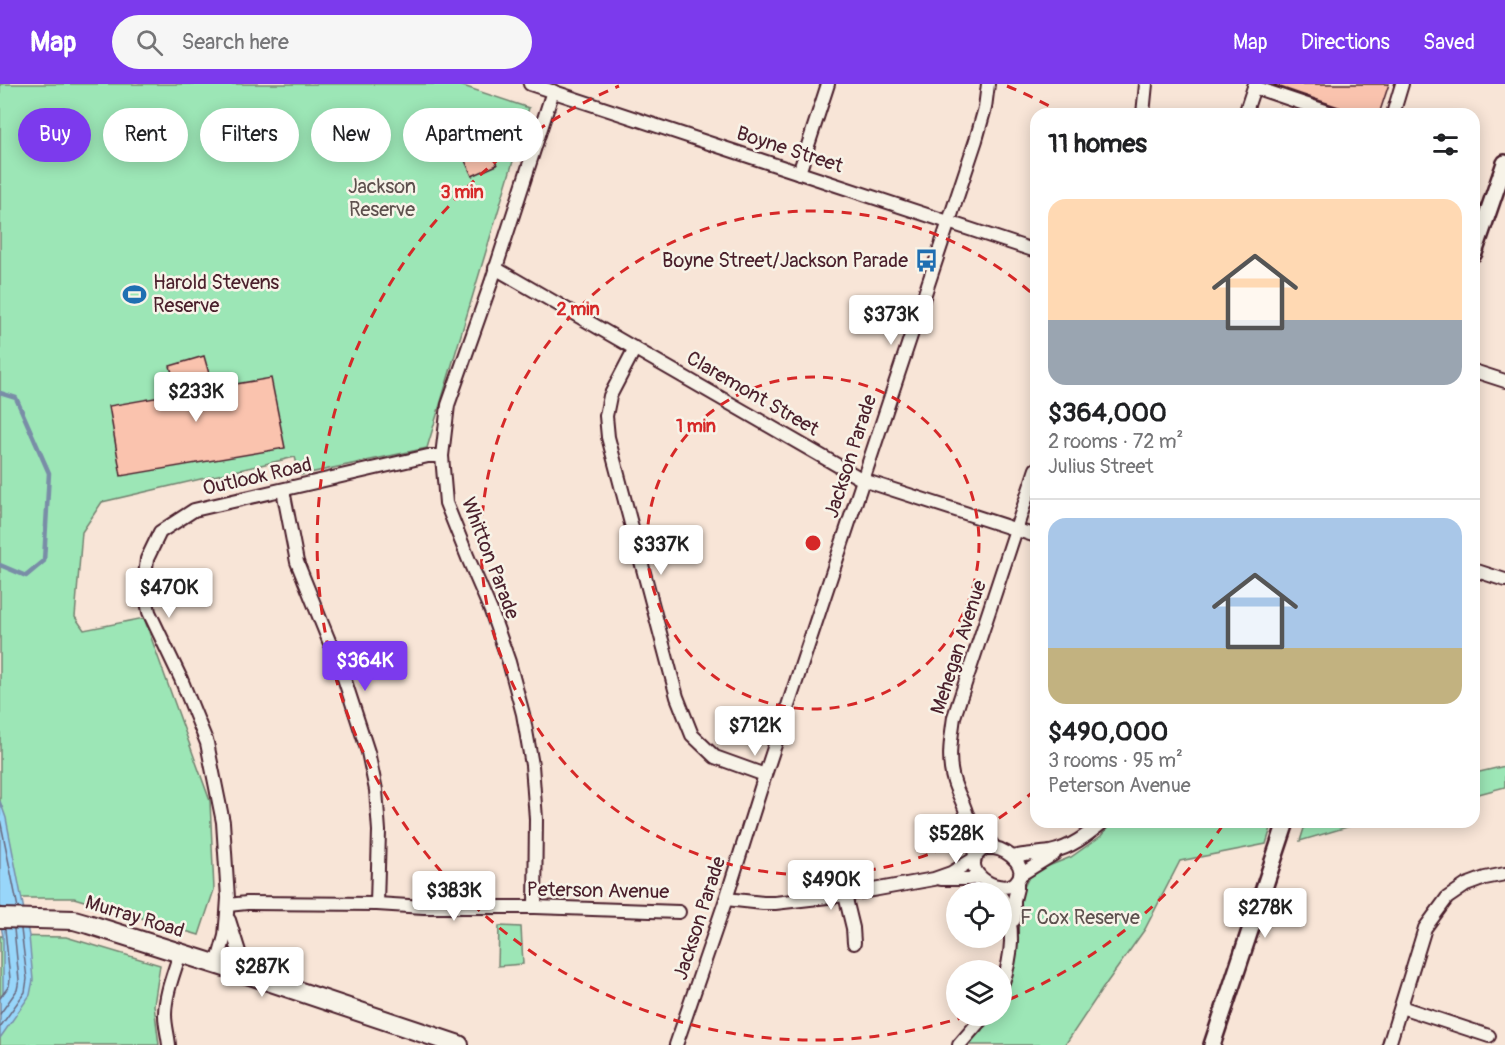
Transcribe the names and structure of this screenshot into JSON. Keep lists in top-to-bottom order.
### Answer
{
  "streets": {
    "main road": ["Murray Road"],
    "street": [
      "Boyne Street",
      "Claremont Street",
      "Jackson Parade",
      "Outlook Road",
      "Whitton Parade",
      "Mehegan Avenue",
      "Peterson Avenue"
    ]
  },
  "crossings": [
    ["Boyne Street", "Jackson Parade"],
    ["Boyne Street", "Whitton Parade"],
    ["Claremont Street", "Jackson Parade"],
    ["Claremont Street", "Whitton Parade"],
    ["Claremont Street", "Mehegan Avenue"],
    ["Outlook Road", "Whitton Parade"],
    ["Outlook Road", "Peterson Avenue"],
    ["Outlook Road", "Murray Road"],
    ["Whitton Parade", "Peterson Avenue"]
  ],
  "parks": ["Jackson Reserve", "F Cox Reserve"],
  "places": {
    "bus stop": ["Boyne Street/Jackson Parade"],
    "sports": ["Harold Stevens Reserve"]
  },
  "page": {
    "header": "Map",
    "search": "Search here",
    "nav": ["Map", "Directions", "Saved"],
    "chip": [
      "Buy",
      "Rent",
      "Filters",
      "New",
      "Apartment"
    ],
    "heading": "11 homes",
    "list": [
      {
        "name": "$364,000",
        "note": "2 rooms · 72 m² · Julius Street"
      },
      {
        "name": "$490,000",
        "note": "3 rooms · 95 m² · Peterson Avenue"
      }
    ],
    "price": [
      "$373K",
      "$233K",
      "$337K",
      "$470K",
      "$364K",
      "$712K",
      "$528K",
      "$490K",
      "$383K",
      "$278K",
      "$287K"
    ]
  },
  "rings": ["3 min", "2 min", "1 min"]
}
